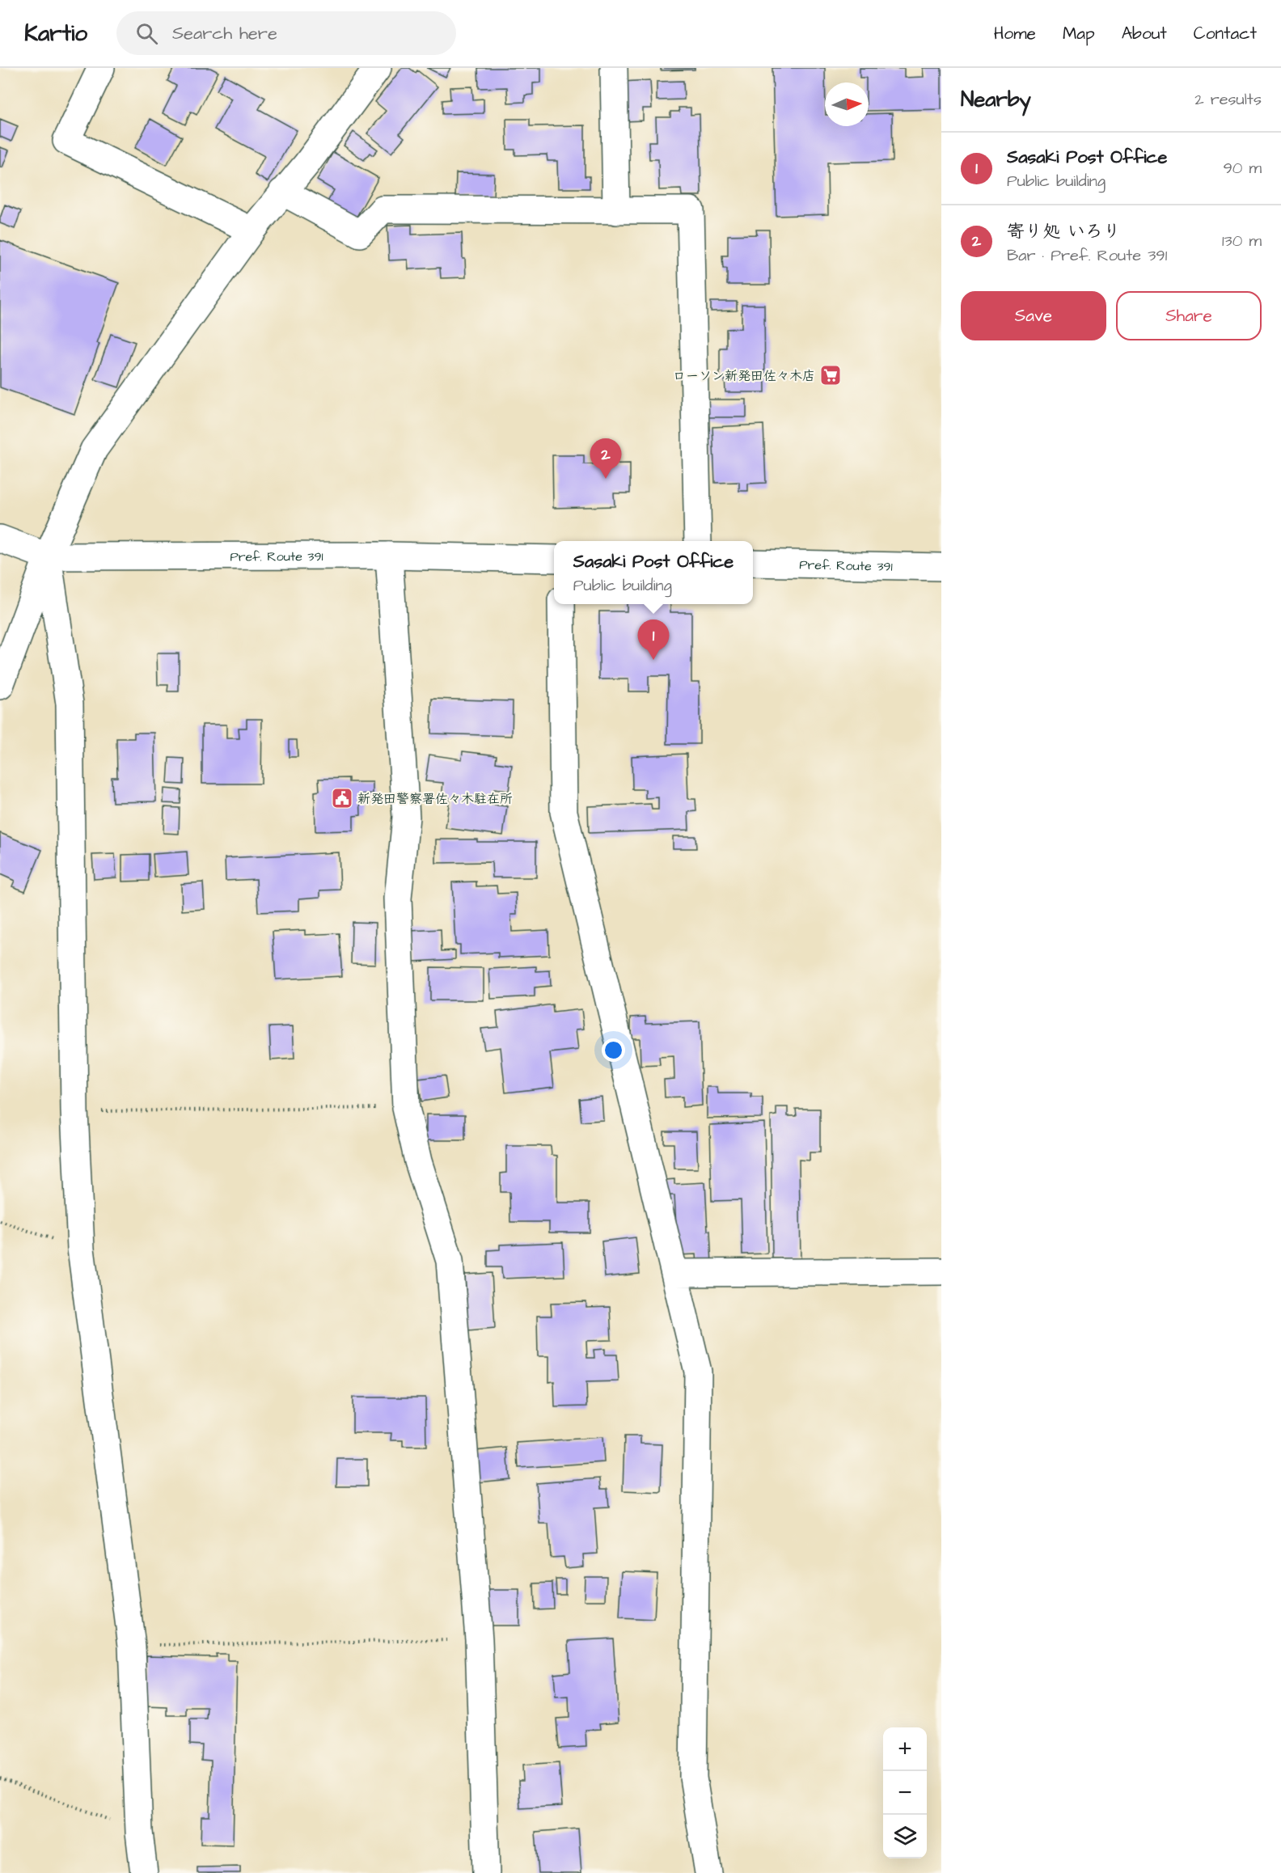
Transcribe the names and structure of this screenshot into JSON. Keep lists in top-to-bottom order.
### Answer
{
  "streets": {
    "street": ["Pref. Route 391"]
  },
  "places": {
    "supermarket": ["ローソン新発田佐々木店"],
    "public building": ["新発田警察署佐々木駐在所"]
  },
  "north": "right",
  "page": {
    "header": "Kartio",
    "search": "Search here",
    "nav": [
      "Home",
      "Map",
      "About",
      "Contact"
    ],
    "heading": ["Nearby", "2 results"],
    "list": [
      {
        "mark": "1",
        "name": "Sasaki Post Office",
        "note": "Public building",
        "value": "90 m"
      },
      {
        "mark": "2",
        "name": "寄り処 いろり",
        "note": "Bar · Pref. Route 391",
        "value": "130 m"
      }
    ],
    "buttons": ["Save", "Share"],
    "pins": ["2", "1"],
    "popup": ["Sasaki Post Office", "Public building"],
    "map_buttons": ["+", "−"]
  }
}
